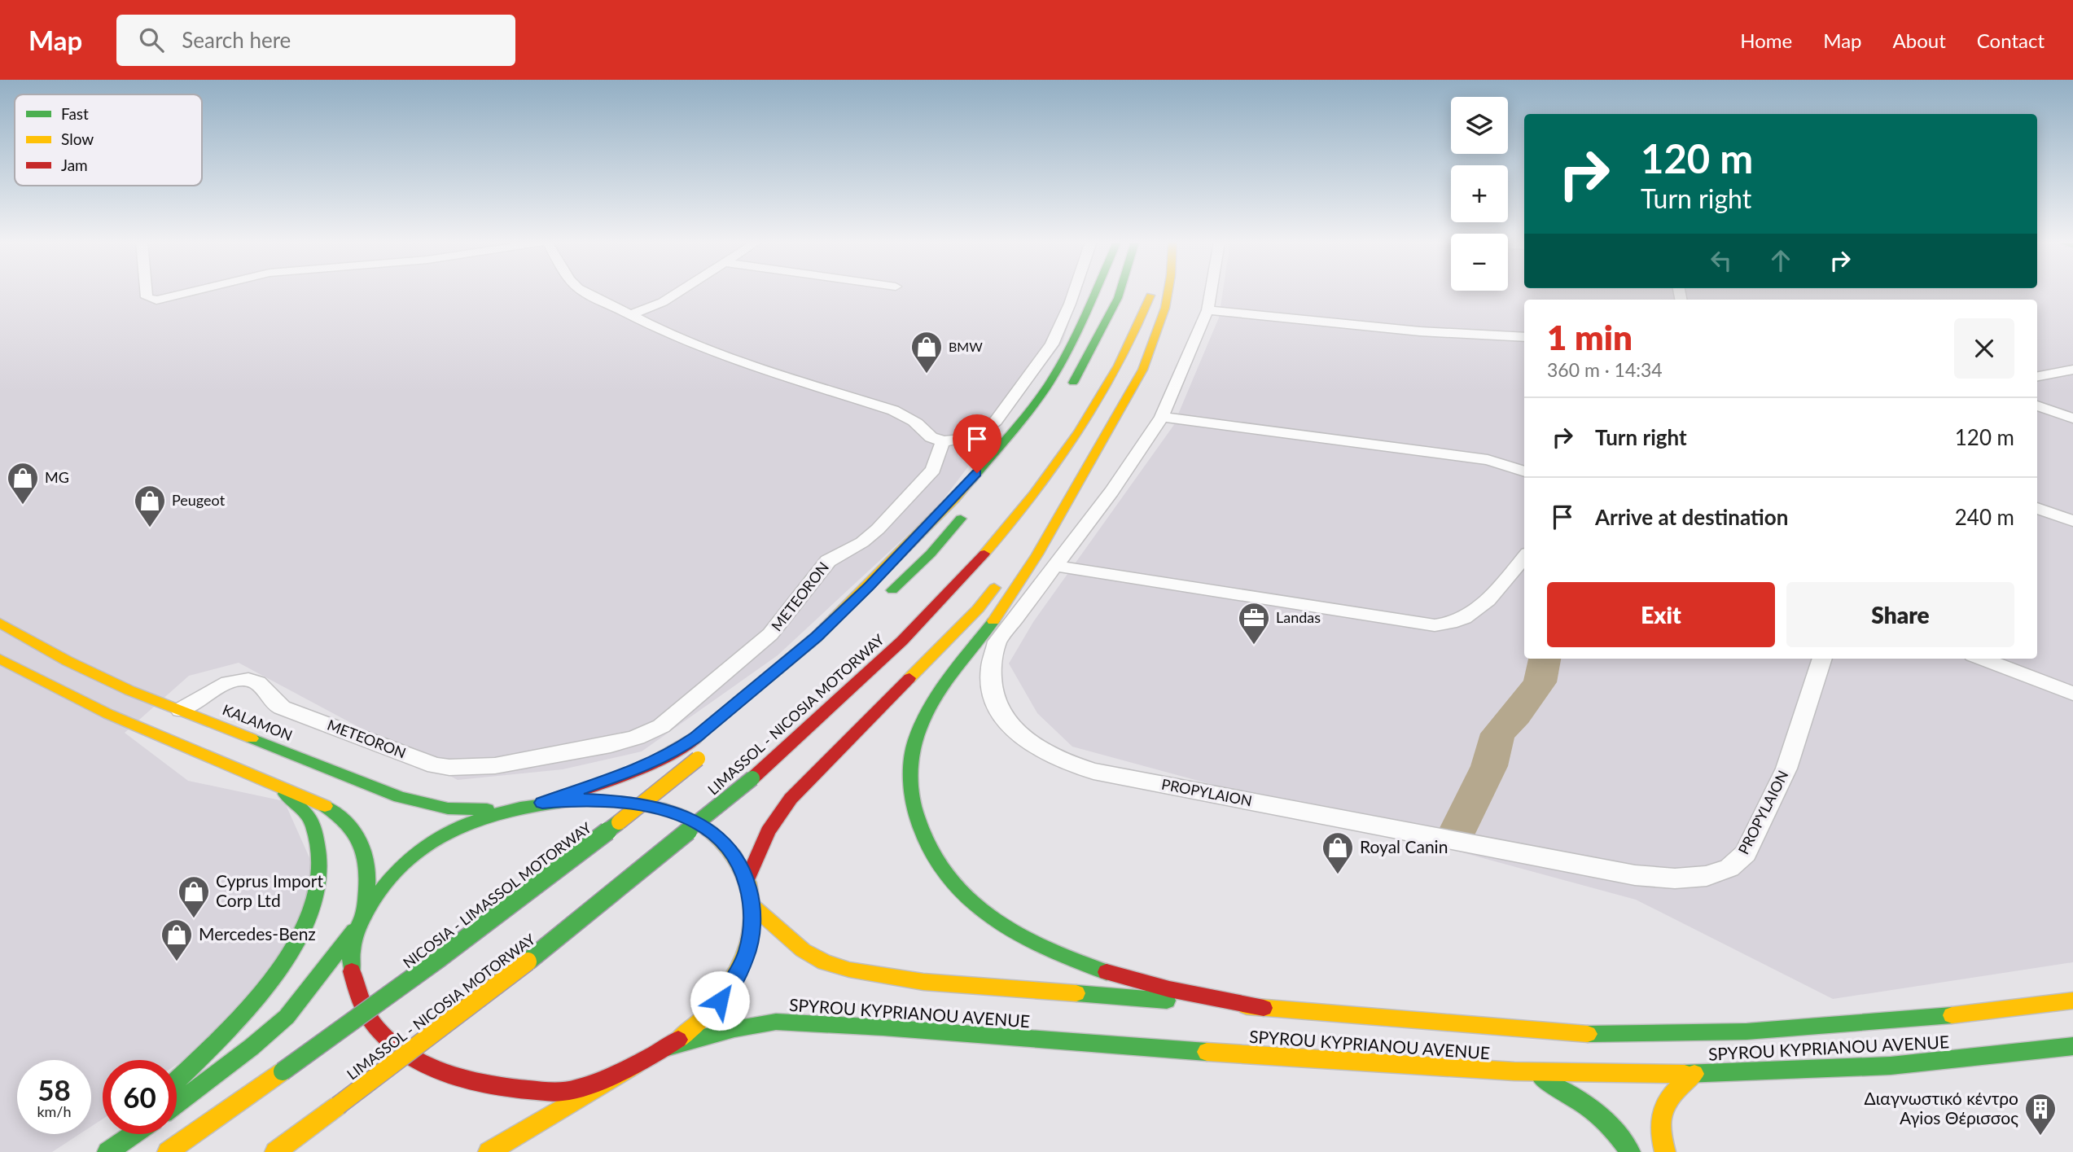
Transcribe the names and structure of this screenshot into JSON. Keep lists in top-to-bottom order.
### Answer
{
  "streets": {
    "main road": [
      "LIMASSOL - NICOSIA MOTORWAY",
      "KALAMON",
      "NICOSIA - LIMASSOL MOTORWAY",
      "SPYROU KYPRIANOU AVENUE"
    ],
    "street": ["METEORON", "PROPYLAION"]
  },
  "crossings": [
    ["METEORON", "KALAMON"]
  ],
  "places": {
    "shop": [
      "BMW",
      "MG",
      "Peugeot",
      "Royal Canin",
      "Cyprus Import Corp Ltd",
      "Mercedes-Benz"
    ],
    "office": ["Landas"],
    "building": ["Διαγνωστικό κέντρο Αγios Θέρισσος"]
  },
  "legend": ["Fast", "Slow", "Jam"],
  "page": {
    "header": "Map",
    "search": "Search here",
    "nav": [
      "Home",
      "Map",
      "About",
      "Contact"
    ],
    "map_buttons": ["+", "−"],
    "turn": ["120 m", "Turn right"],
    "heading": ["1 min", "360 m · 14:34"],
    "list": [
      {
        "name": "Turn right",
        "value": "120 m"
      },
      {
        "name": "Arrive at destination",
        "value": "240 m"
      }
    ],
    "buttons": ["Exit", "Share"],
    "speed": "58 km/h",
    "limit": "60"
  }
}
